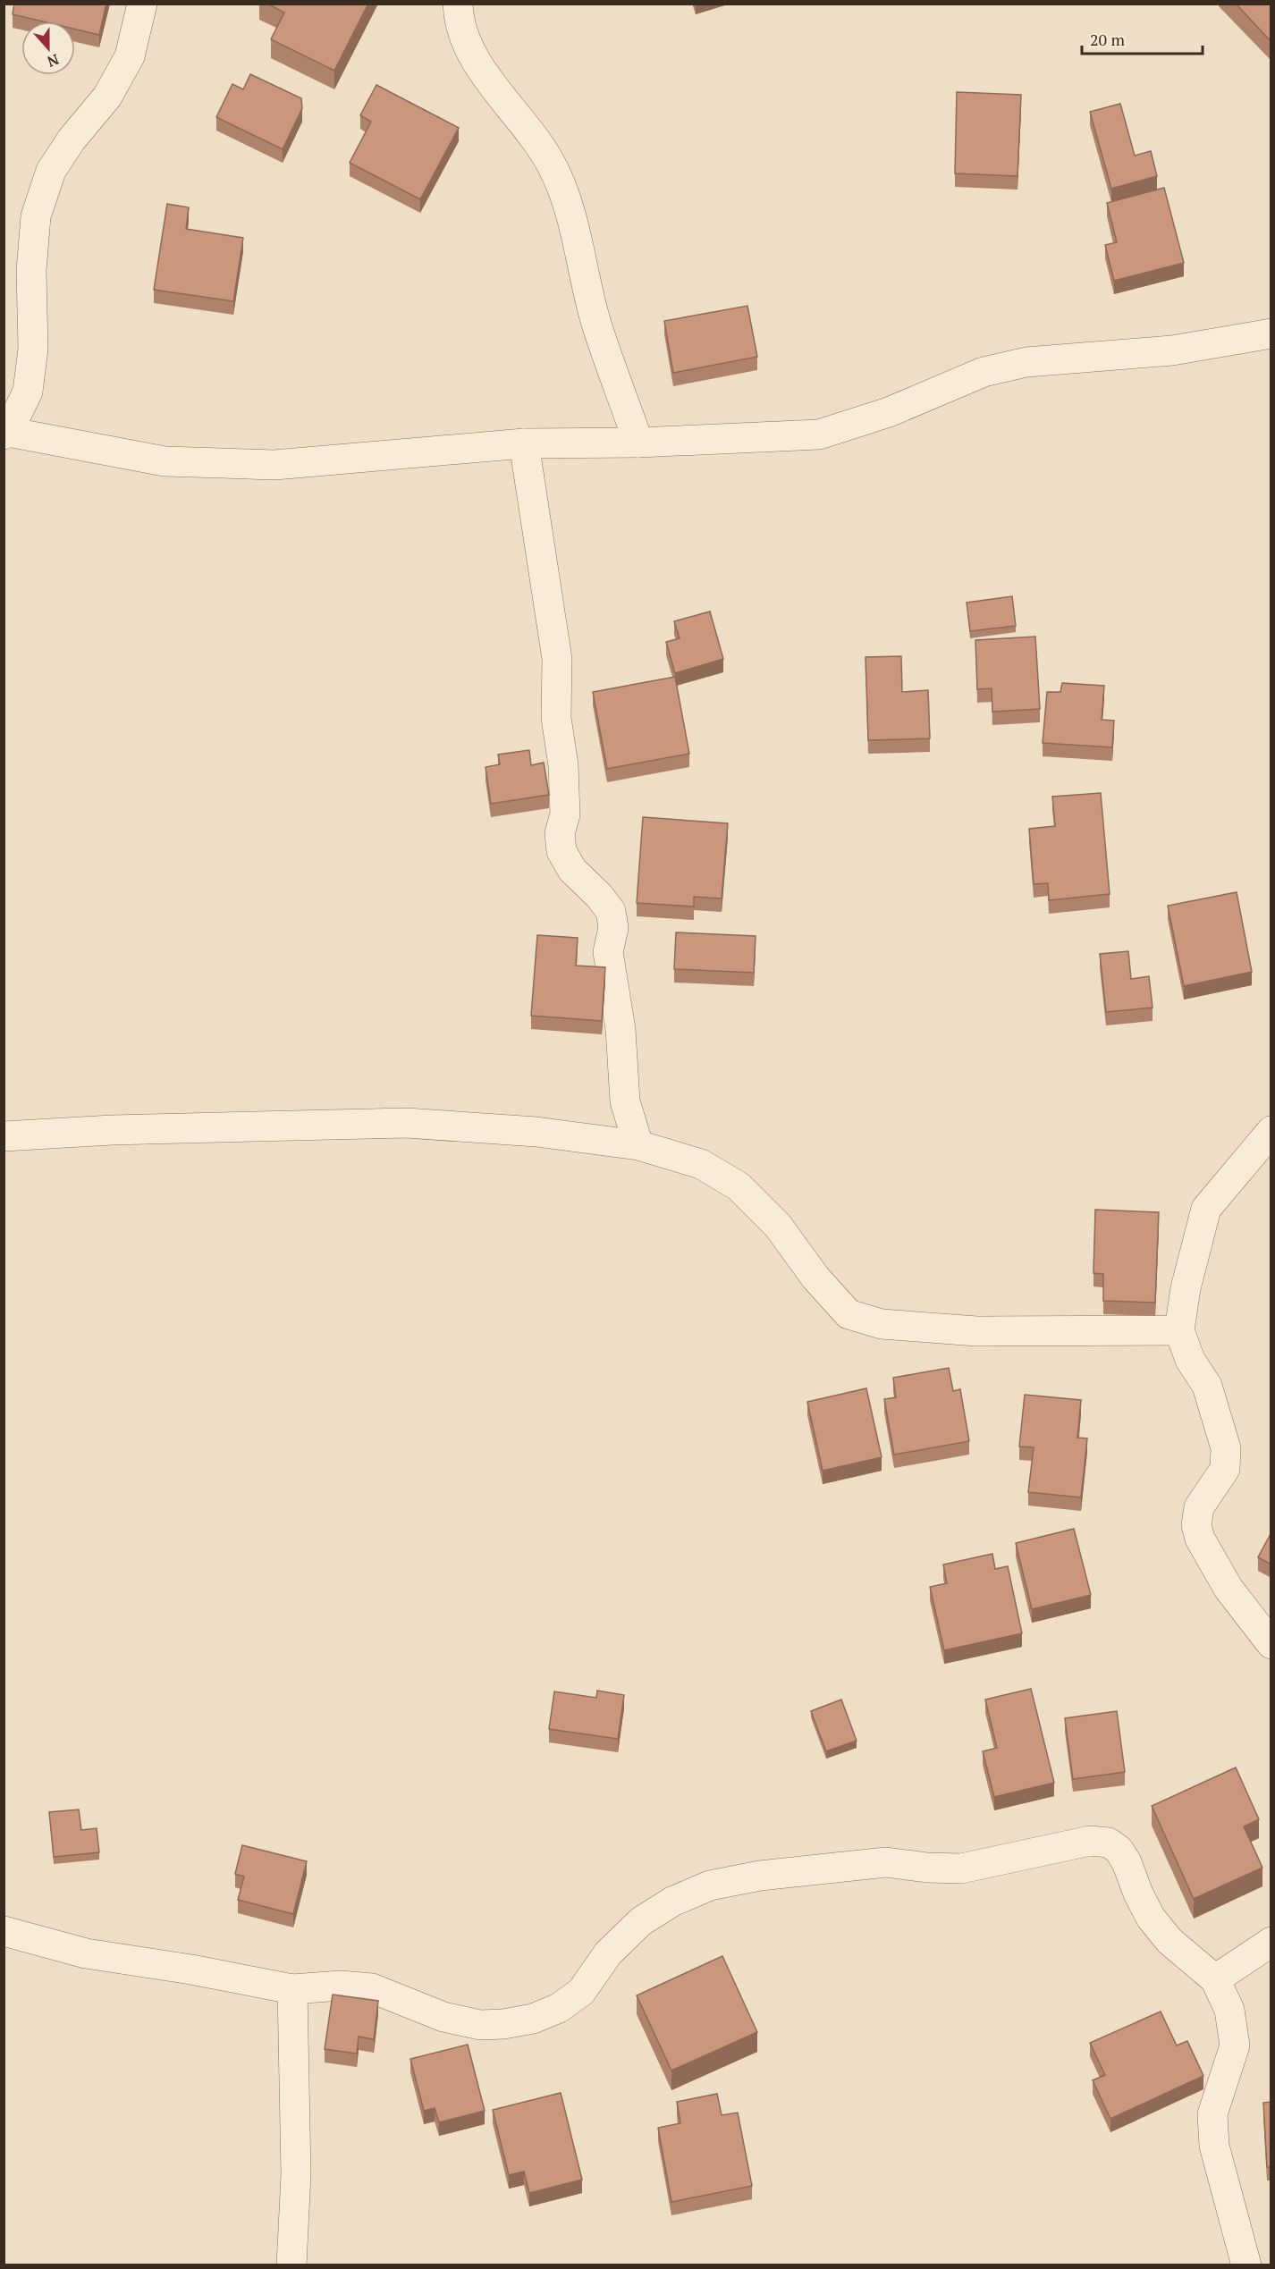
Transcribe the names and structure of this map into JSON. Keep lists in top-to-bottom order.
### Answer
{
  "scale_bar": "20 m",
  "north": "bottom"
}
